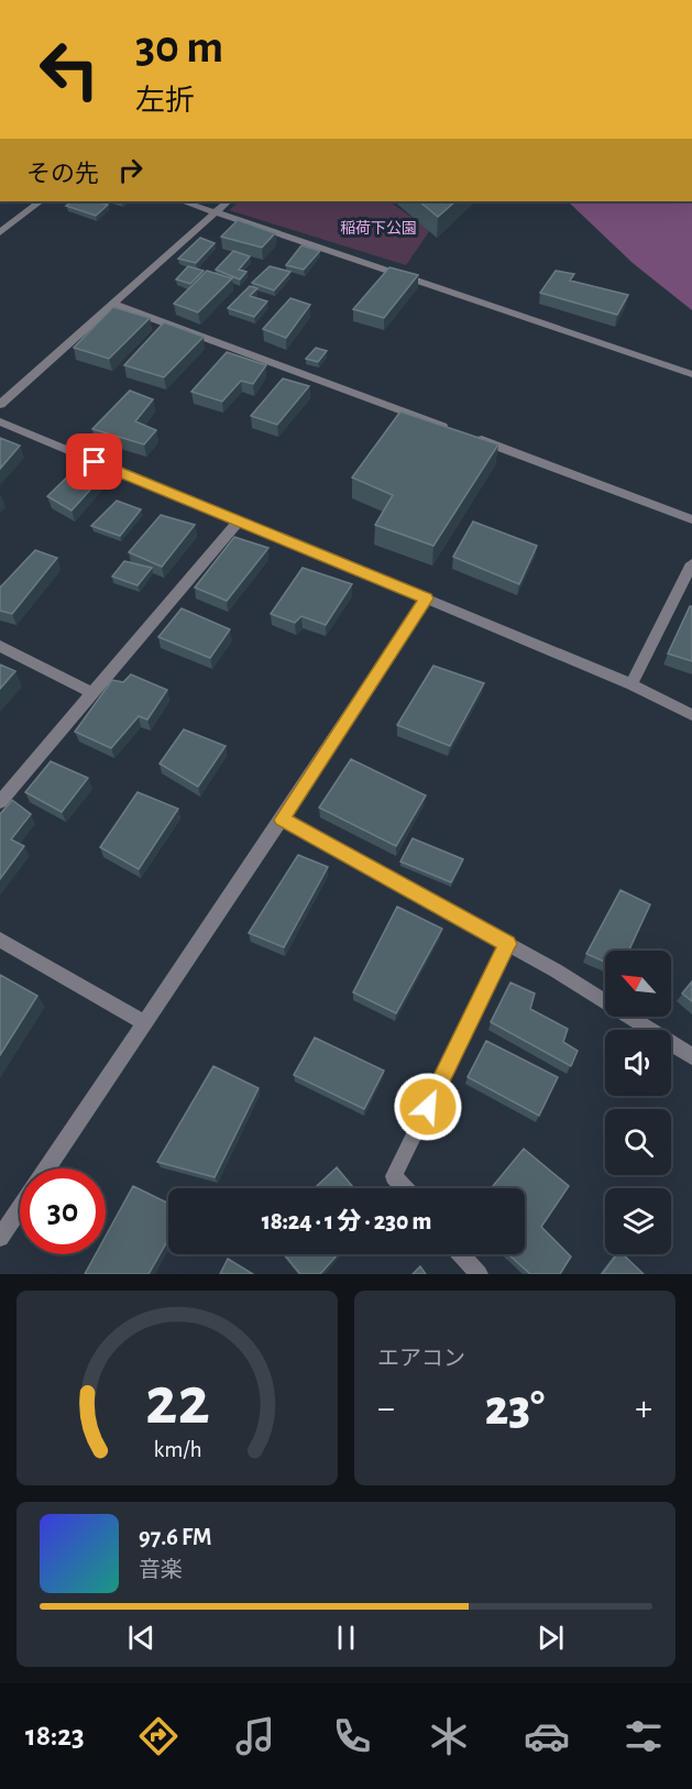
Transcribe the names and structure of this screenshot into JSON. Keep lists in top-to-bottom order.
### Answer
{
  "parks": ["稲荷下公園"],
  "north": "top left",
  "page": {
    "turn": ["30 m", "左折"],
    "then": "その先",
    "limit": "30",
    "trip": "18:24 · 1 分 · 230 m",
    "tile": "エアコン",
    "heat": ["−", "23°", "+"],
    "song": ["97.6 FM", "音楽"],
    "tabs": "18:23",
    "gauge": ["22", "km/h"]
  }
}
